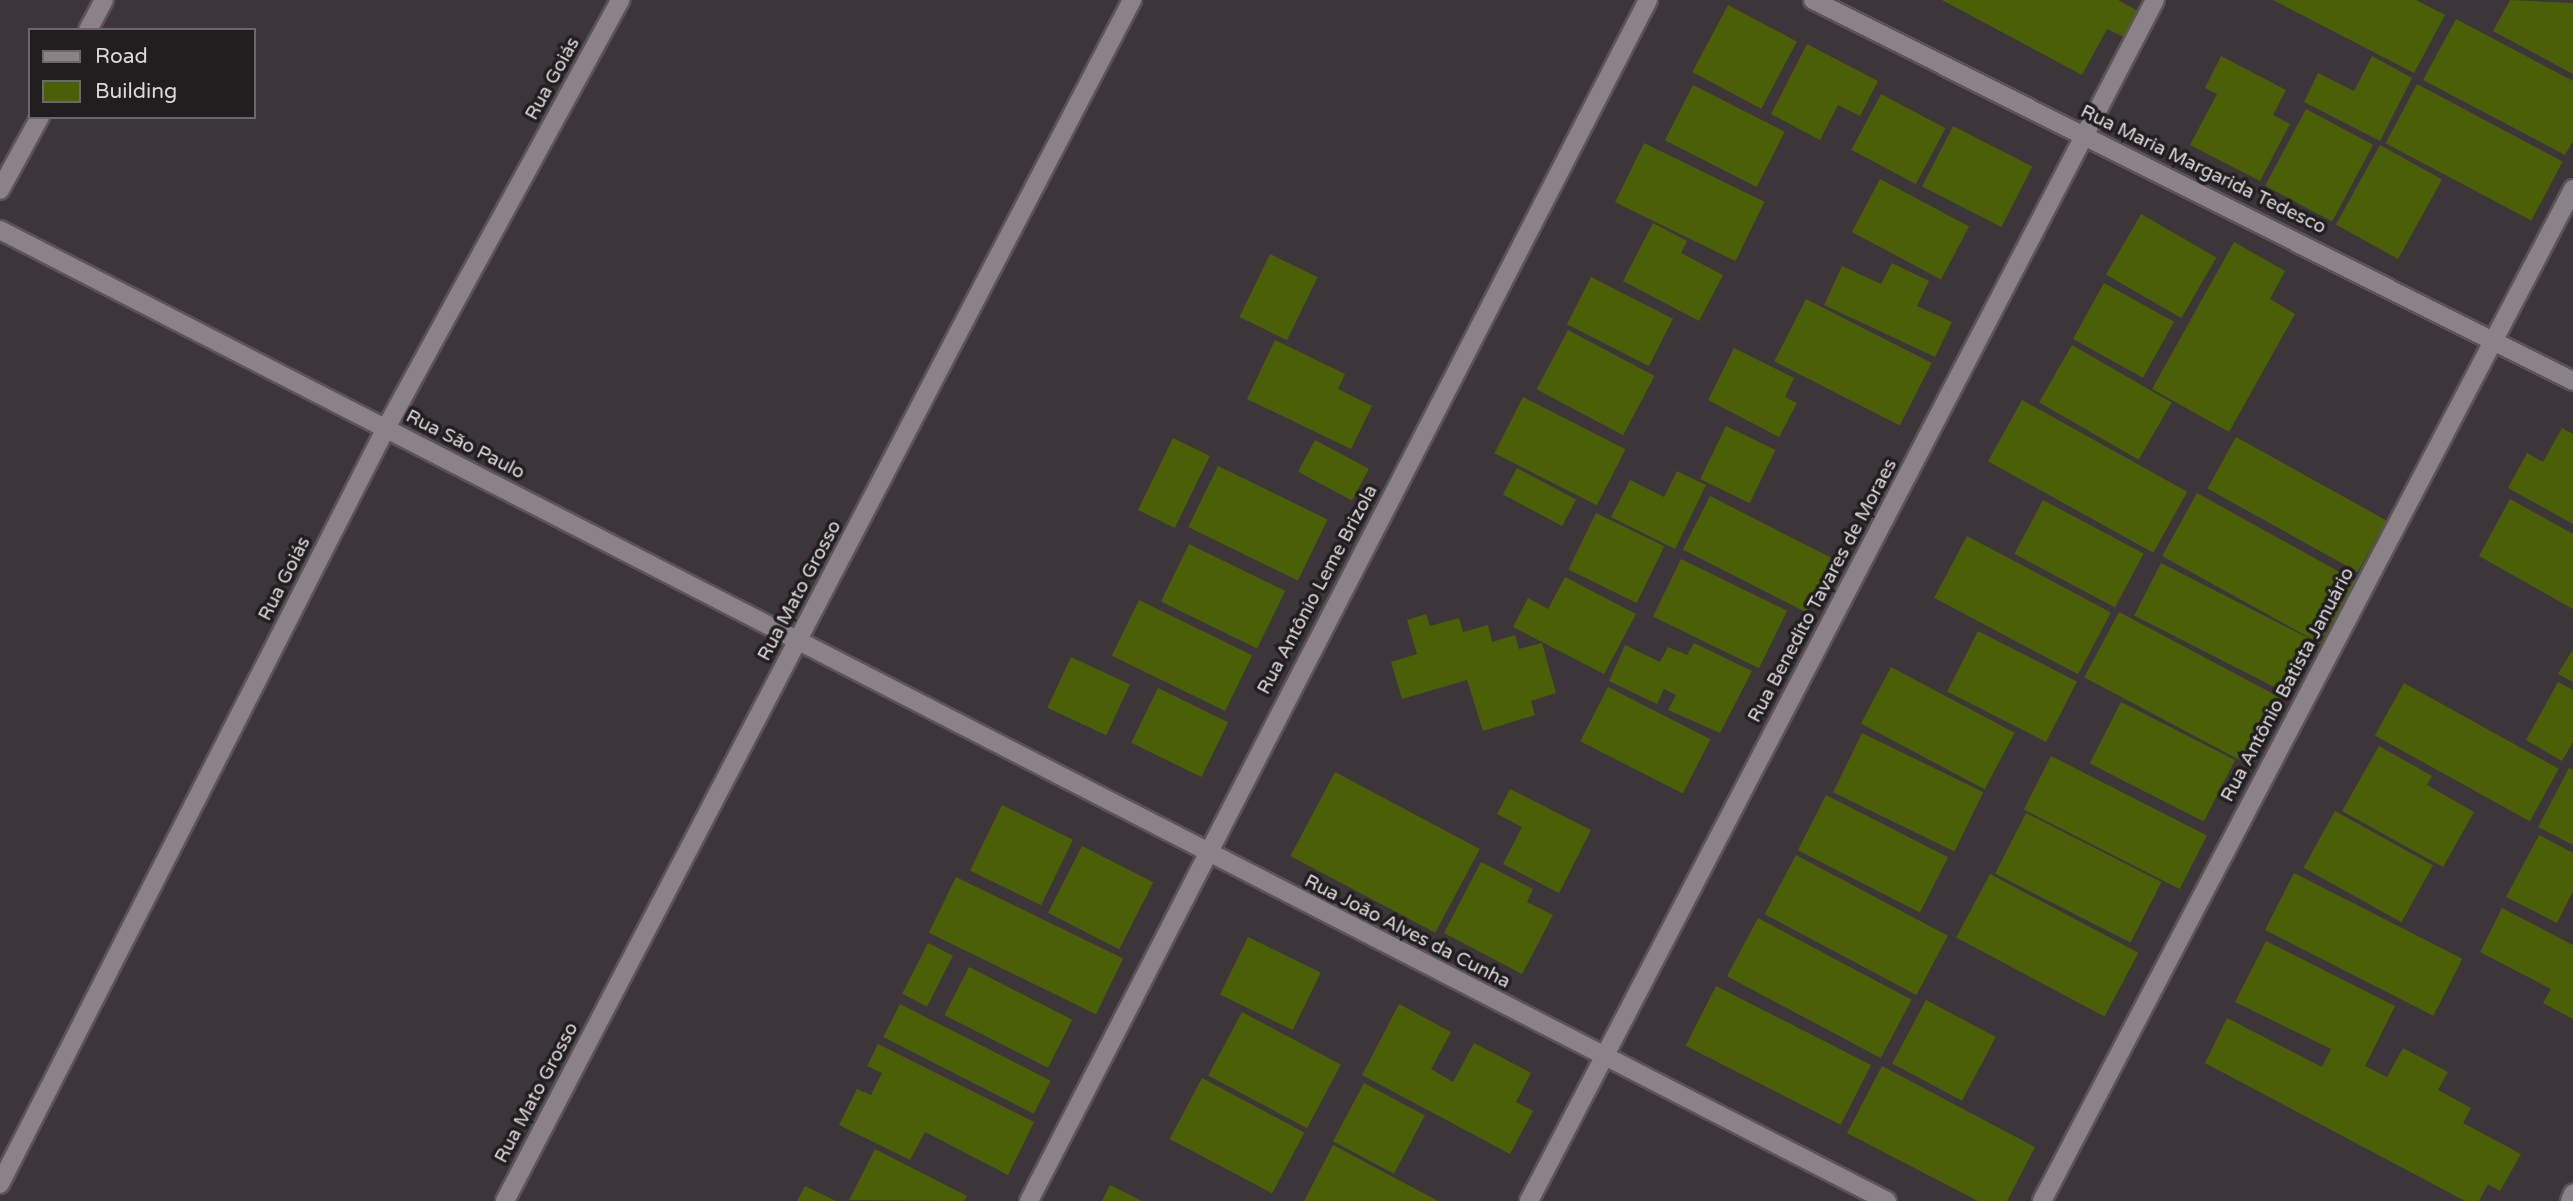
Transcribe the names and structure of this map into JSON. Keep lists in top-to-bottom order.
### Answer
{
  "streets": {
    "street": [
      "Rua Goiás",
      "Rua Maria Margarida Tedesco",
      "Rua São Paulo",
      "Rua Antônio Leme Brizola",
      "Rua Mato Grosso",
      "Rua Benedito Tavares de Moraes",
      "Rua Antônio Batista Januário",
      "Rua João Alves da Cunha"
    ]
  },
  "crossings": [
    ["Rua Goiás", "Rua São Paulo"],
    ["Rua Maria Margarida Tedesco", "Rua Benedito Tavares de Moraes"],
    ["Rua Maria Margarida Tedesco", "Rua Antônio Batista Januário"],
    ["Rua São Paulo", "Rua Mato Grosso"],
    ["Rua São Paulo", "Rua João Alves da Cunha"],
    ["Rua Antônio Leme Brizola", "Rua João Alves da Cunha"],
    ["Rua Benedito Tavares de Moraes", "Rua João Alves da Cunha"]
  ],
  "legend": ["Road", "Building"]
}
